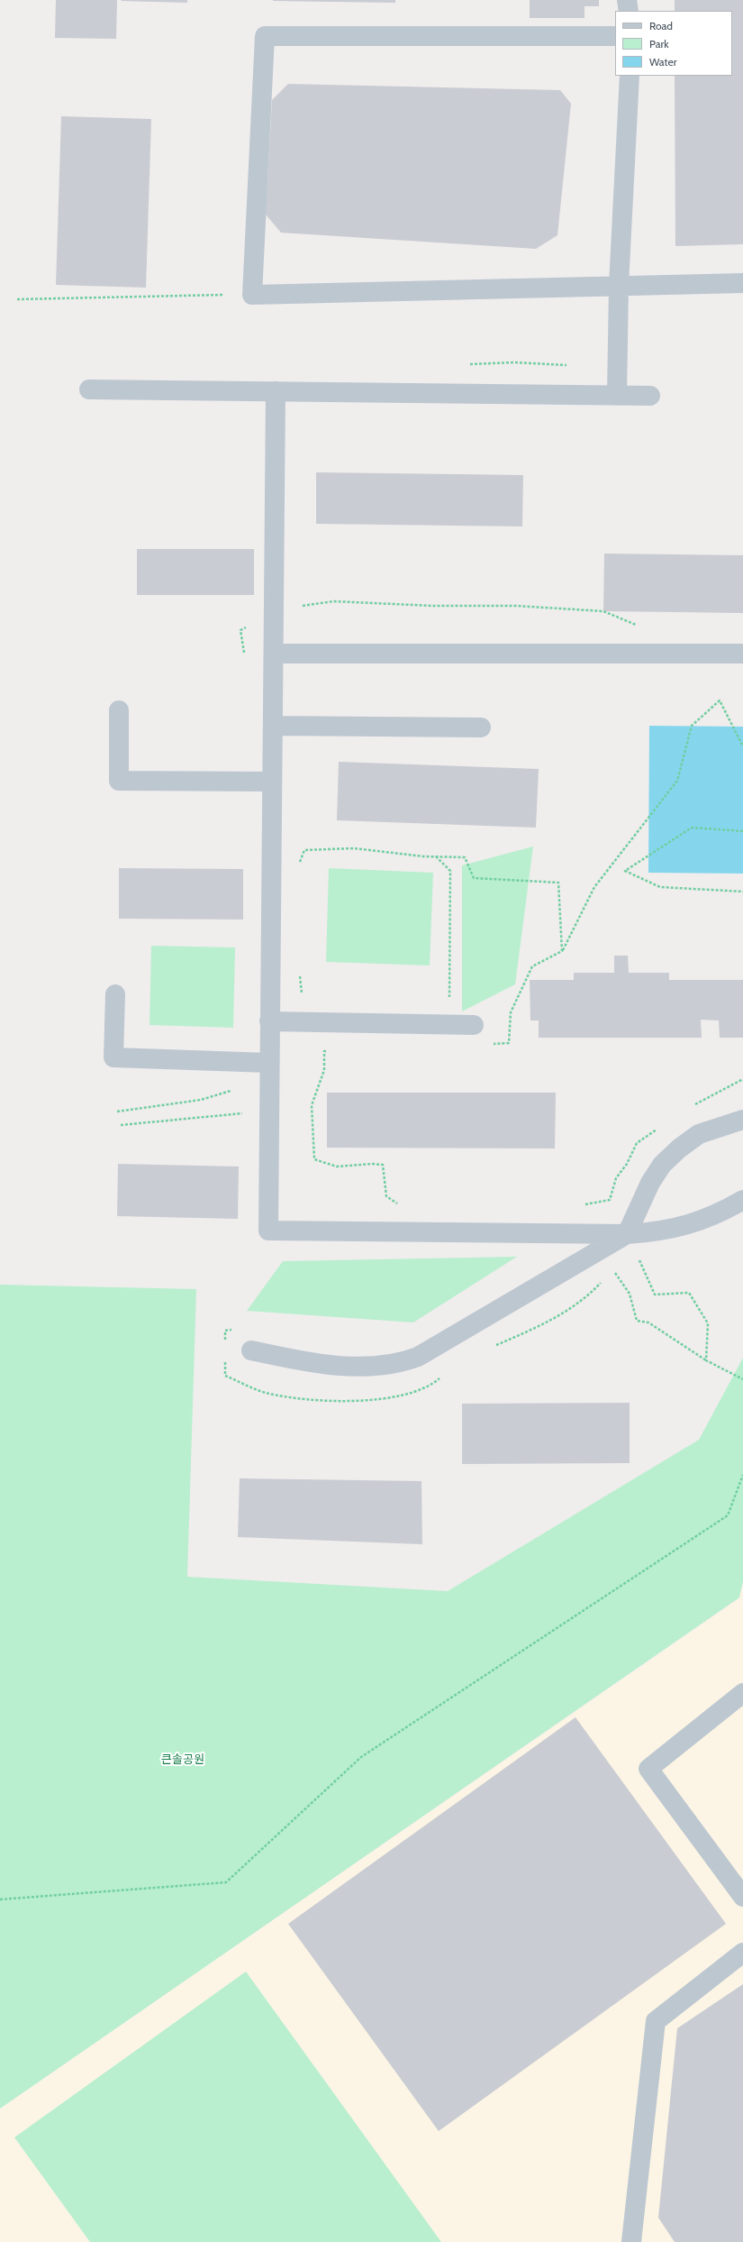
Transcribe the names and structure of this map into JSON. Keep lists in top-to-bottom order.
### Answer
{
  "parks": ["큰솔공원"],
  "legend": ["Road", "Park", "Water"]
}
